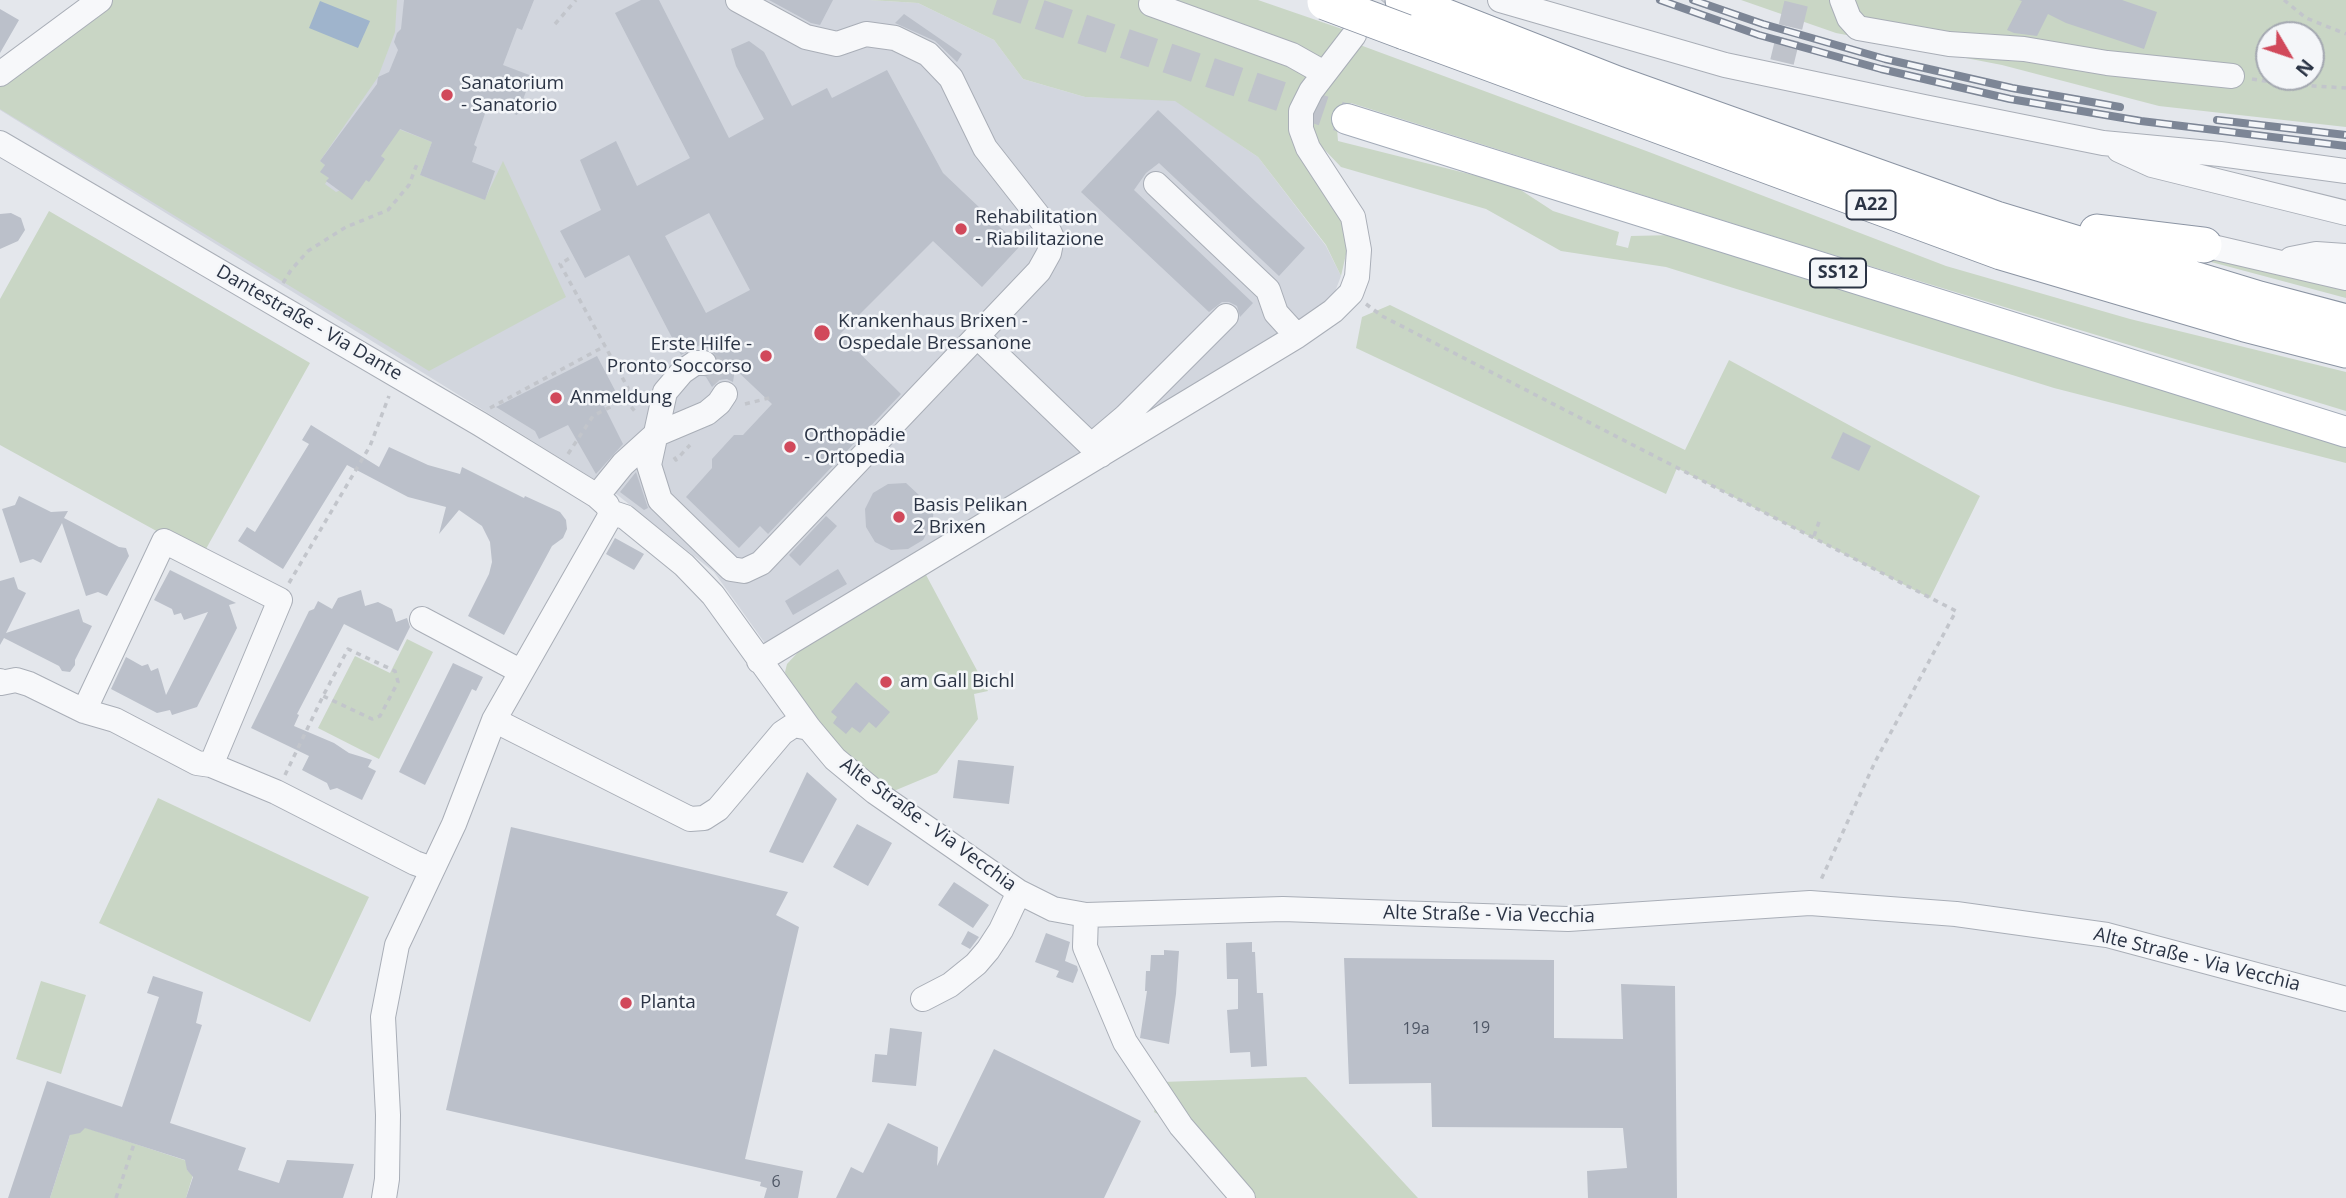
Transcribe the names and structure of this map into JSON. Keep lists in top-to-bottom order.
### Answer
{
  "streets": {
    "highway": ["A22"],
    "main road": ["SS12"],
    "street": ["Dantestraße - Via Dante", "Alte Straße - Via Vecchia"]
  },
  "crossings": [
    ["Dantestraße - Via Dante", "Alte Straße - Via Vecchia"]
  ],
  "places": [
    "Sanatorium - Sanatorio",
    "Rehabilitation - Riabilitazione",
    "Krankenhaus Brixen - Ospedale Bressanone",
    "Erste Hilfe - Pronto Soccorso",
    "Anmeldung",
    "Orthopädie - Ortopedia",
    "Basis Pelikan 2 Brixen",
    "am Gall Bichl",
    "Planta"
  ],
  "house_numbers": ["19", "19a", "6"],
  "north": "bottom right"
}
